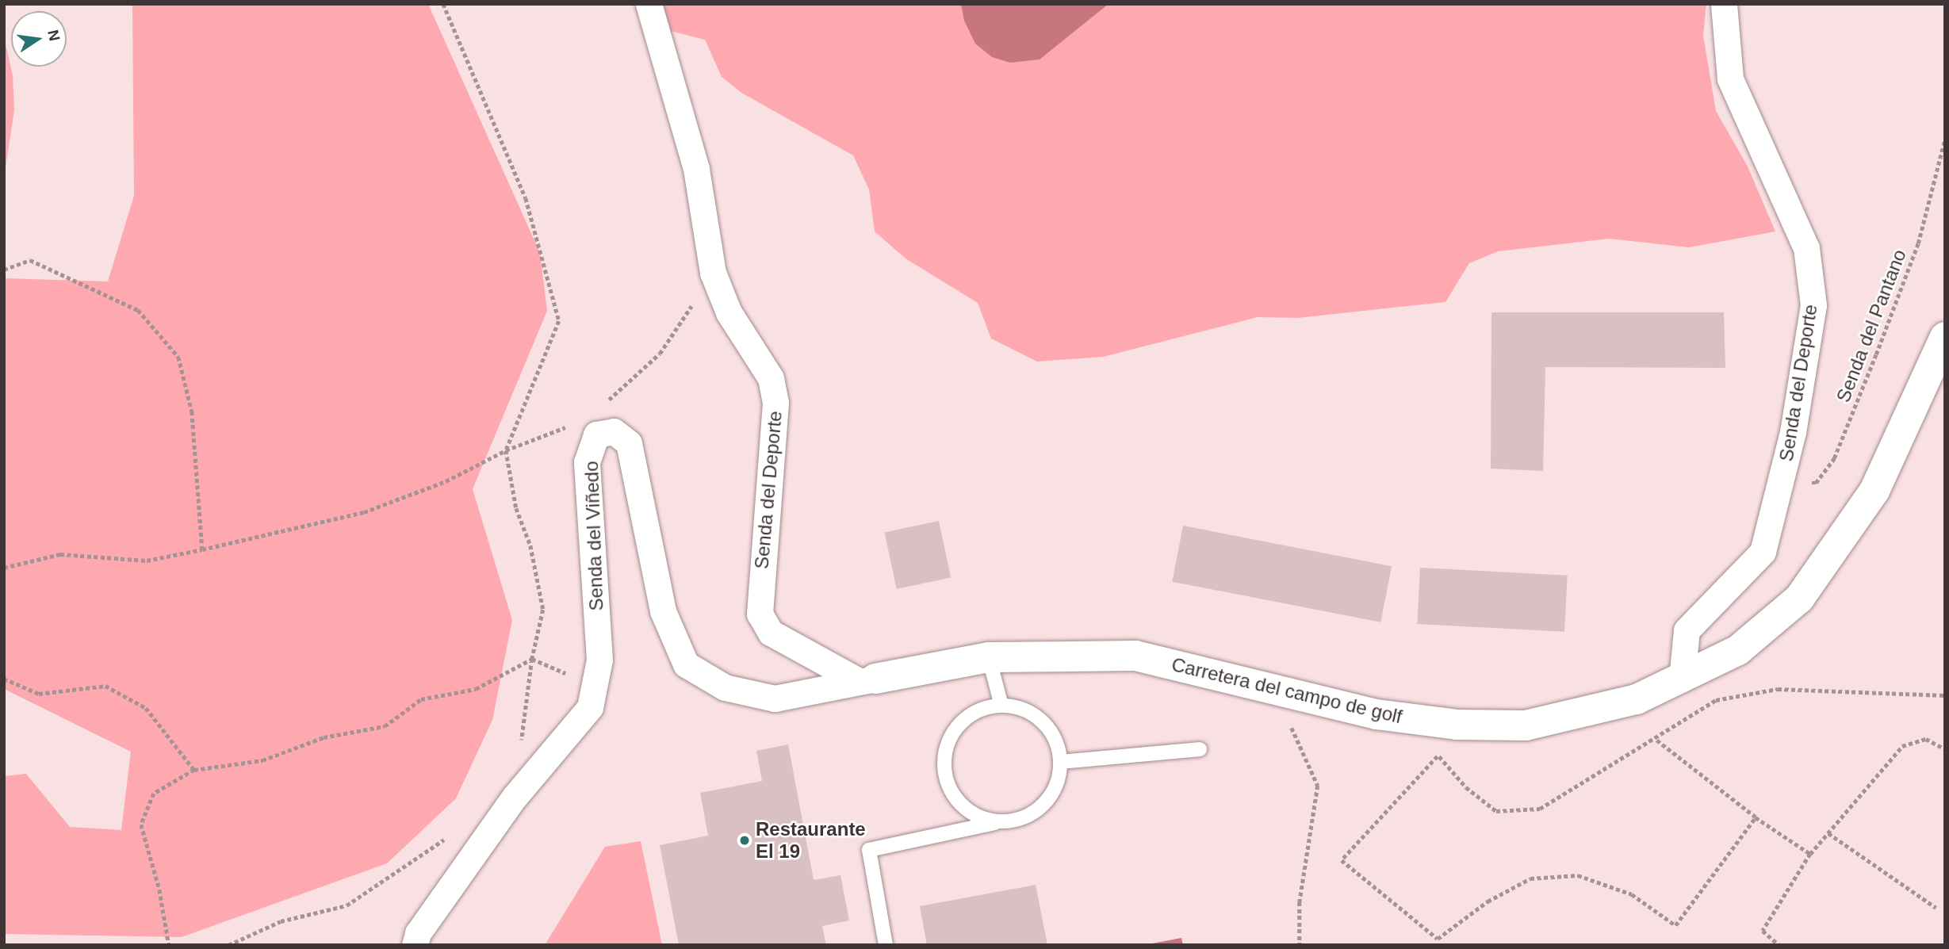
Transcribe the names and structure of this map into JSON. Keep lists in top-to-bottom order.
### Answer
{
  "streets": {
    "street": ["Senda del Deporte", "Senda del Viñedo", "Carretera del campo de golf"],
    "path": ["Senda del Pantano"]
  },
  "crossings": [
    ["Senda del Pantano", "Senda del Deporte"],
    ["Senda del Deporte", "Senda del Viñedo"],
    ["Senda del Deporte", "Carretera del campo de golf"],
    ["Senda del Viñedo", "Carretera del campo de golf"]
  ],
  "places": ["Restaurante El 19"],
  "north": "right"
}
